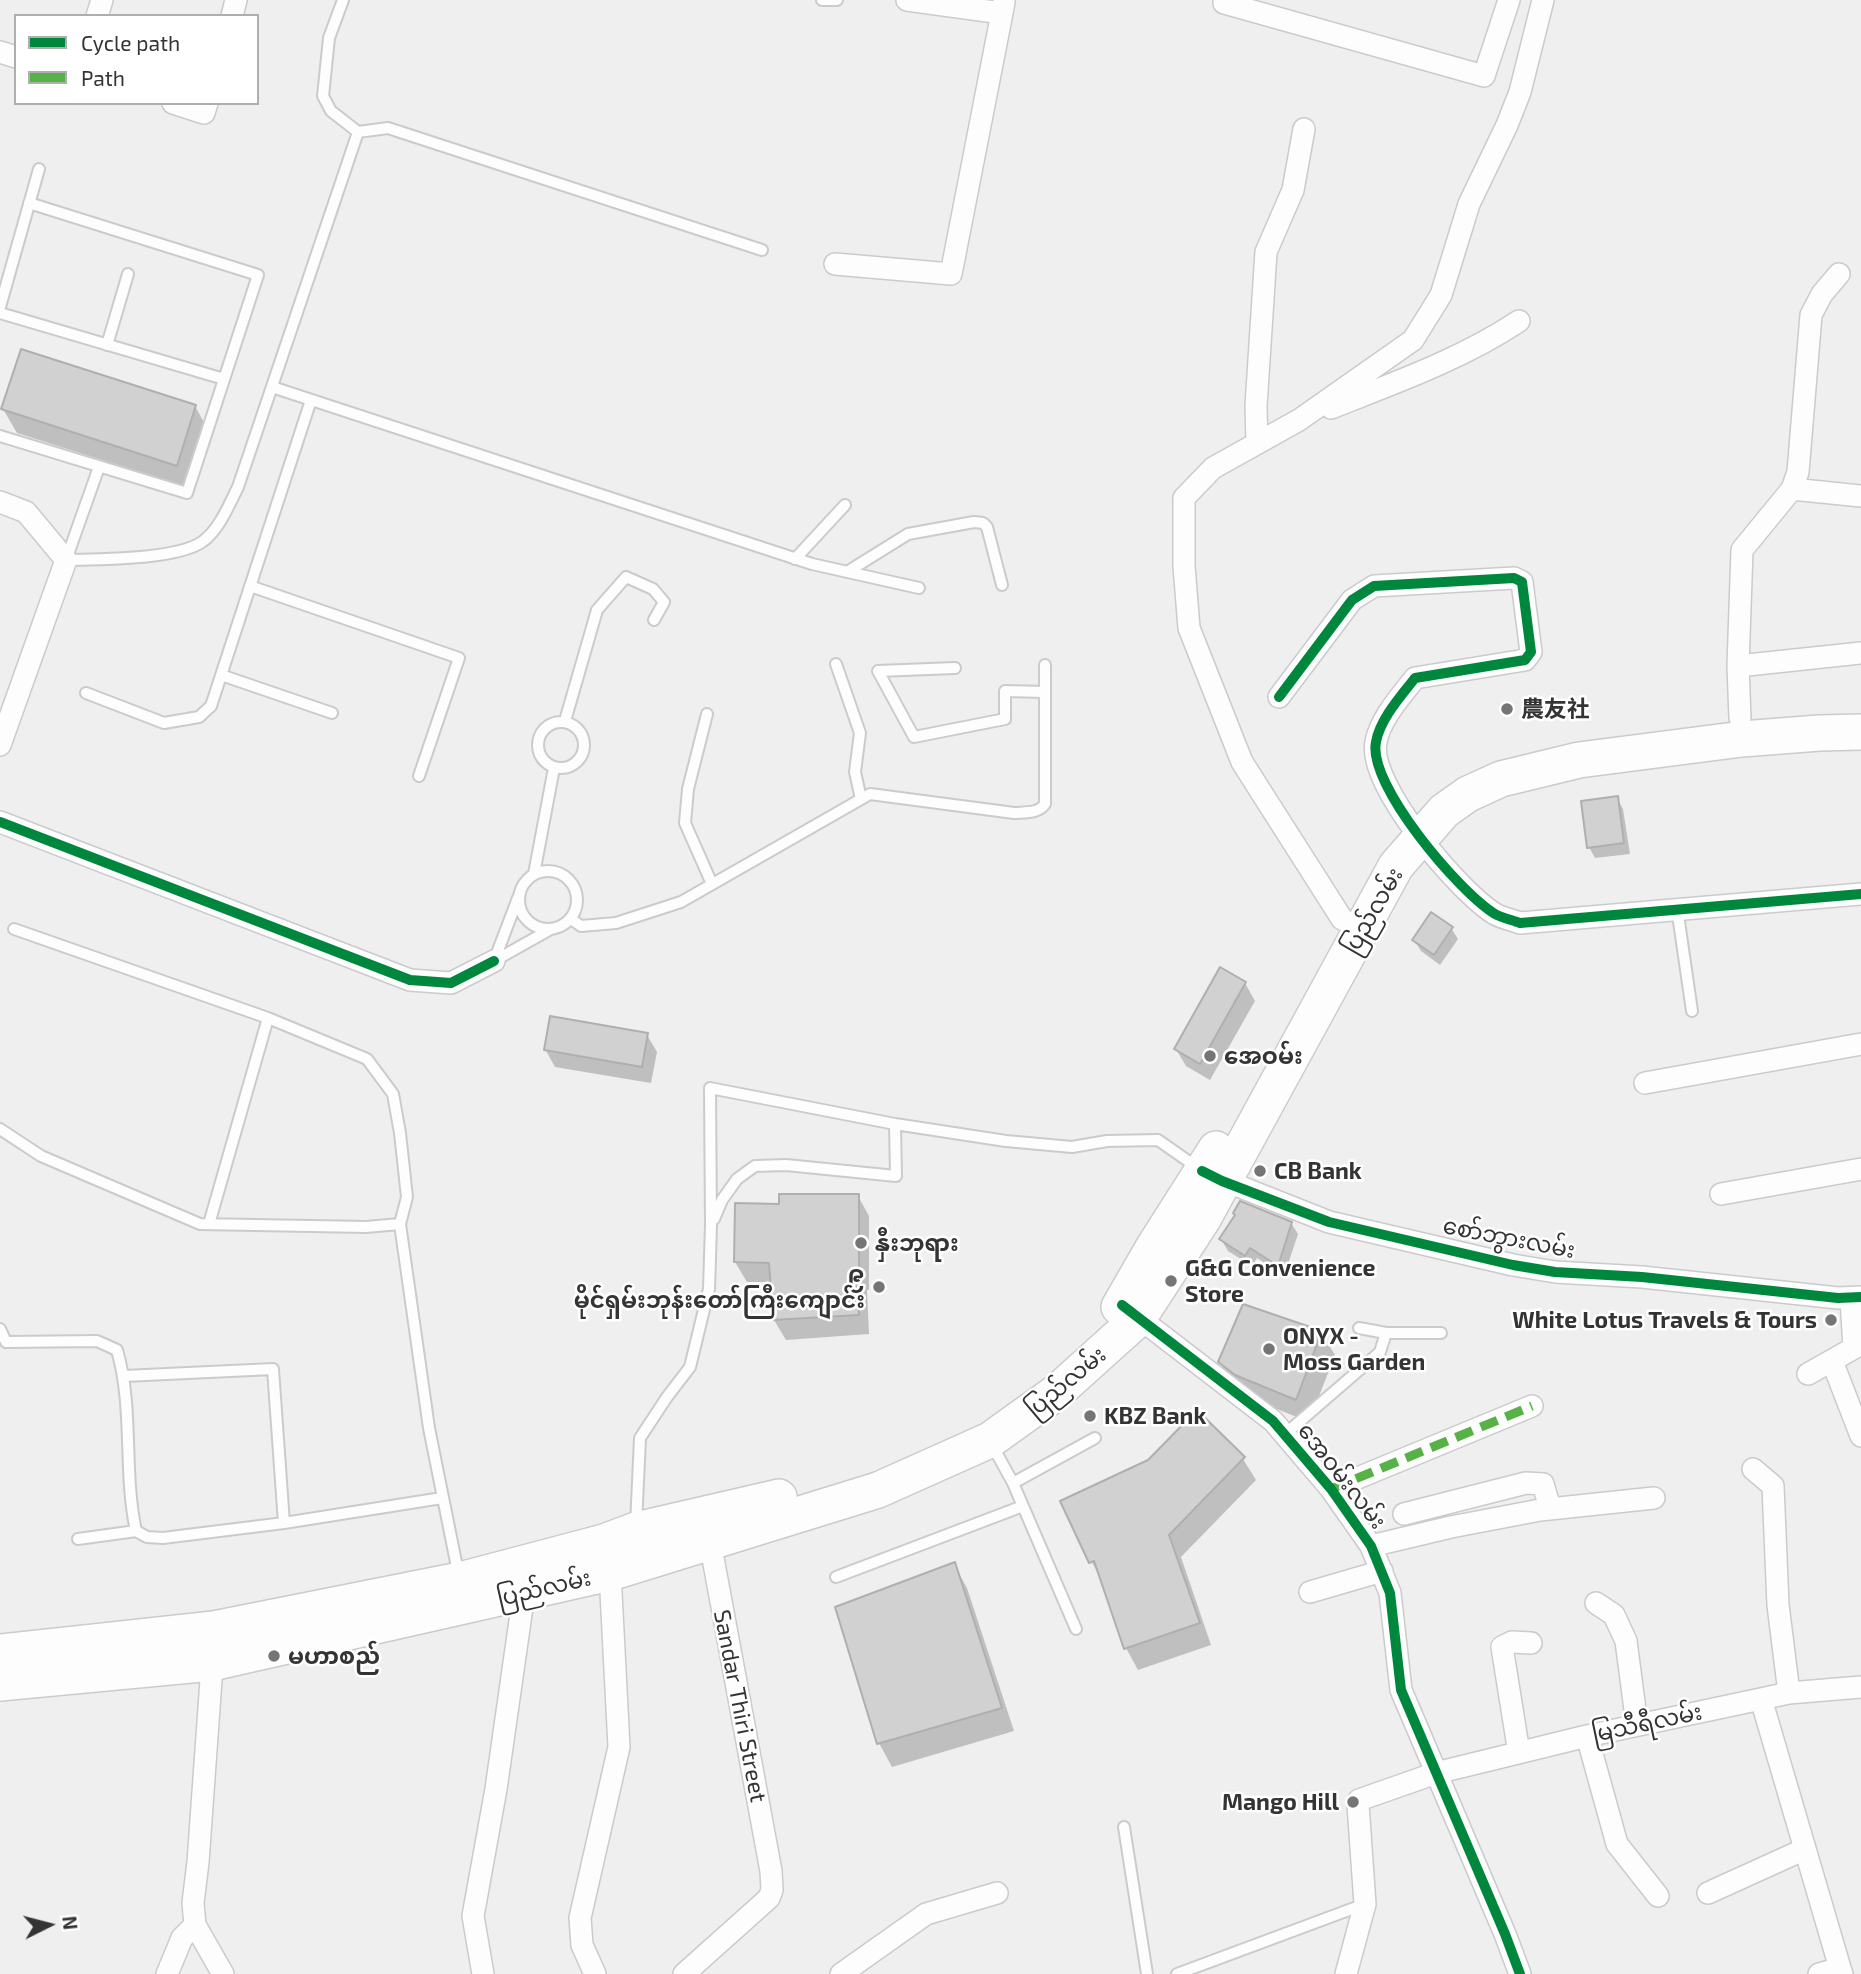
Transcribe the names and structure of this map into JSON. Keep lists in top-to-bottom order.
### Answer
{
  "streets": {
    "highway": ["ပြည်လမ်း"],
    "street": [
      "စော်ဘွားလမ်း",
      "အေဝမ်းလမ်း",
      "Sandar Thiri Street",
      "မြသီရီလမ်း"
    ]
  },
  "crossings": [
    ["ပြည်လမ်း", "စော်ဘွားလမ်း"],
    ["ပြည်လမ်း", "အေဝမ်းလမ်း"],
    ["ပြည်လမ်း", "Sandar Thiri Street"],
    ["အေဝမ်းလမ်း", "မြသီရီလမ်း"]
  ],
  "places": [
    "農友社",
    "အေဝမ်း",
    "CB Bank",
    "နှီးဘုရား",
    "G&G Convenience Store",
    "၉ မိုင်ရှမ်းဘုန်းတော်ကြီးကျောင်း",
    "White Lotus Travels & Tours",
    "ONYX - Moss Garden",
    "KBZ Bank",
    "မဟာစည်",
    "Mango Hill"
  ],
  "legend": ["Cycle path", "Path"],
  "north": "right"
}
